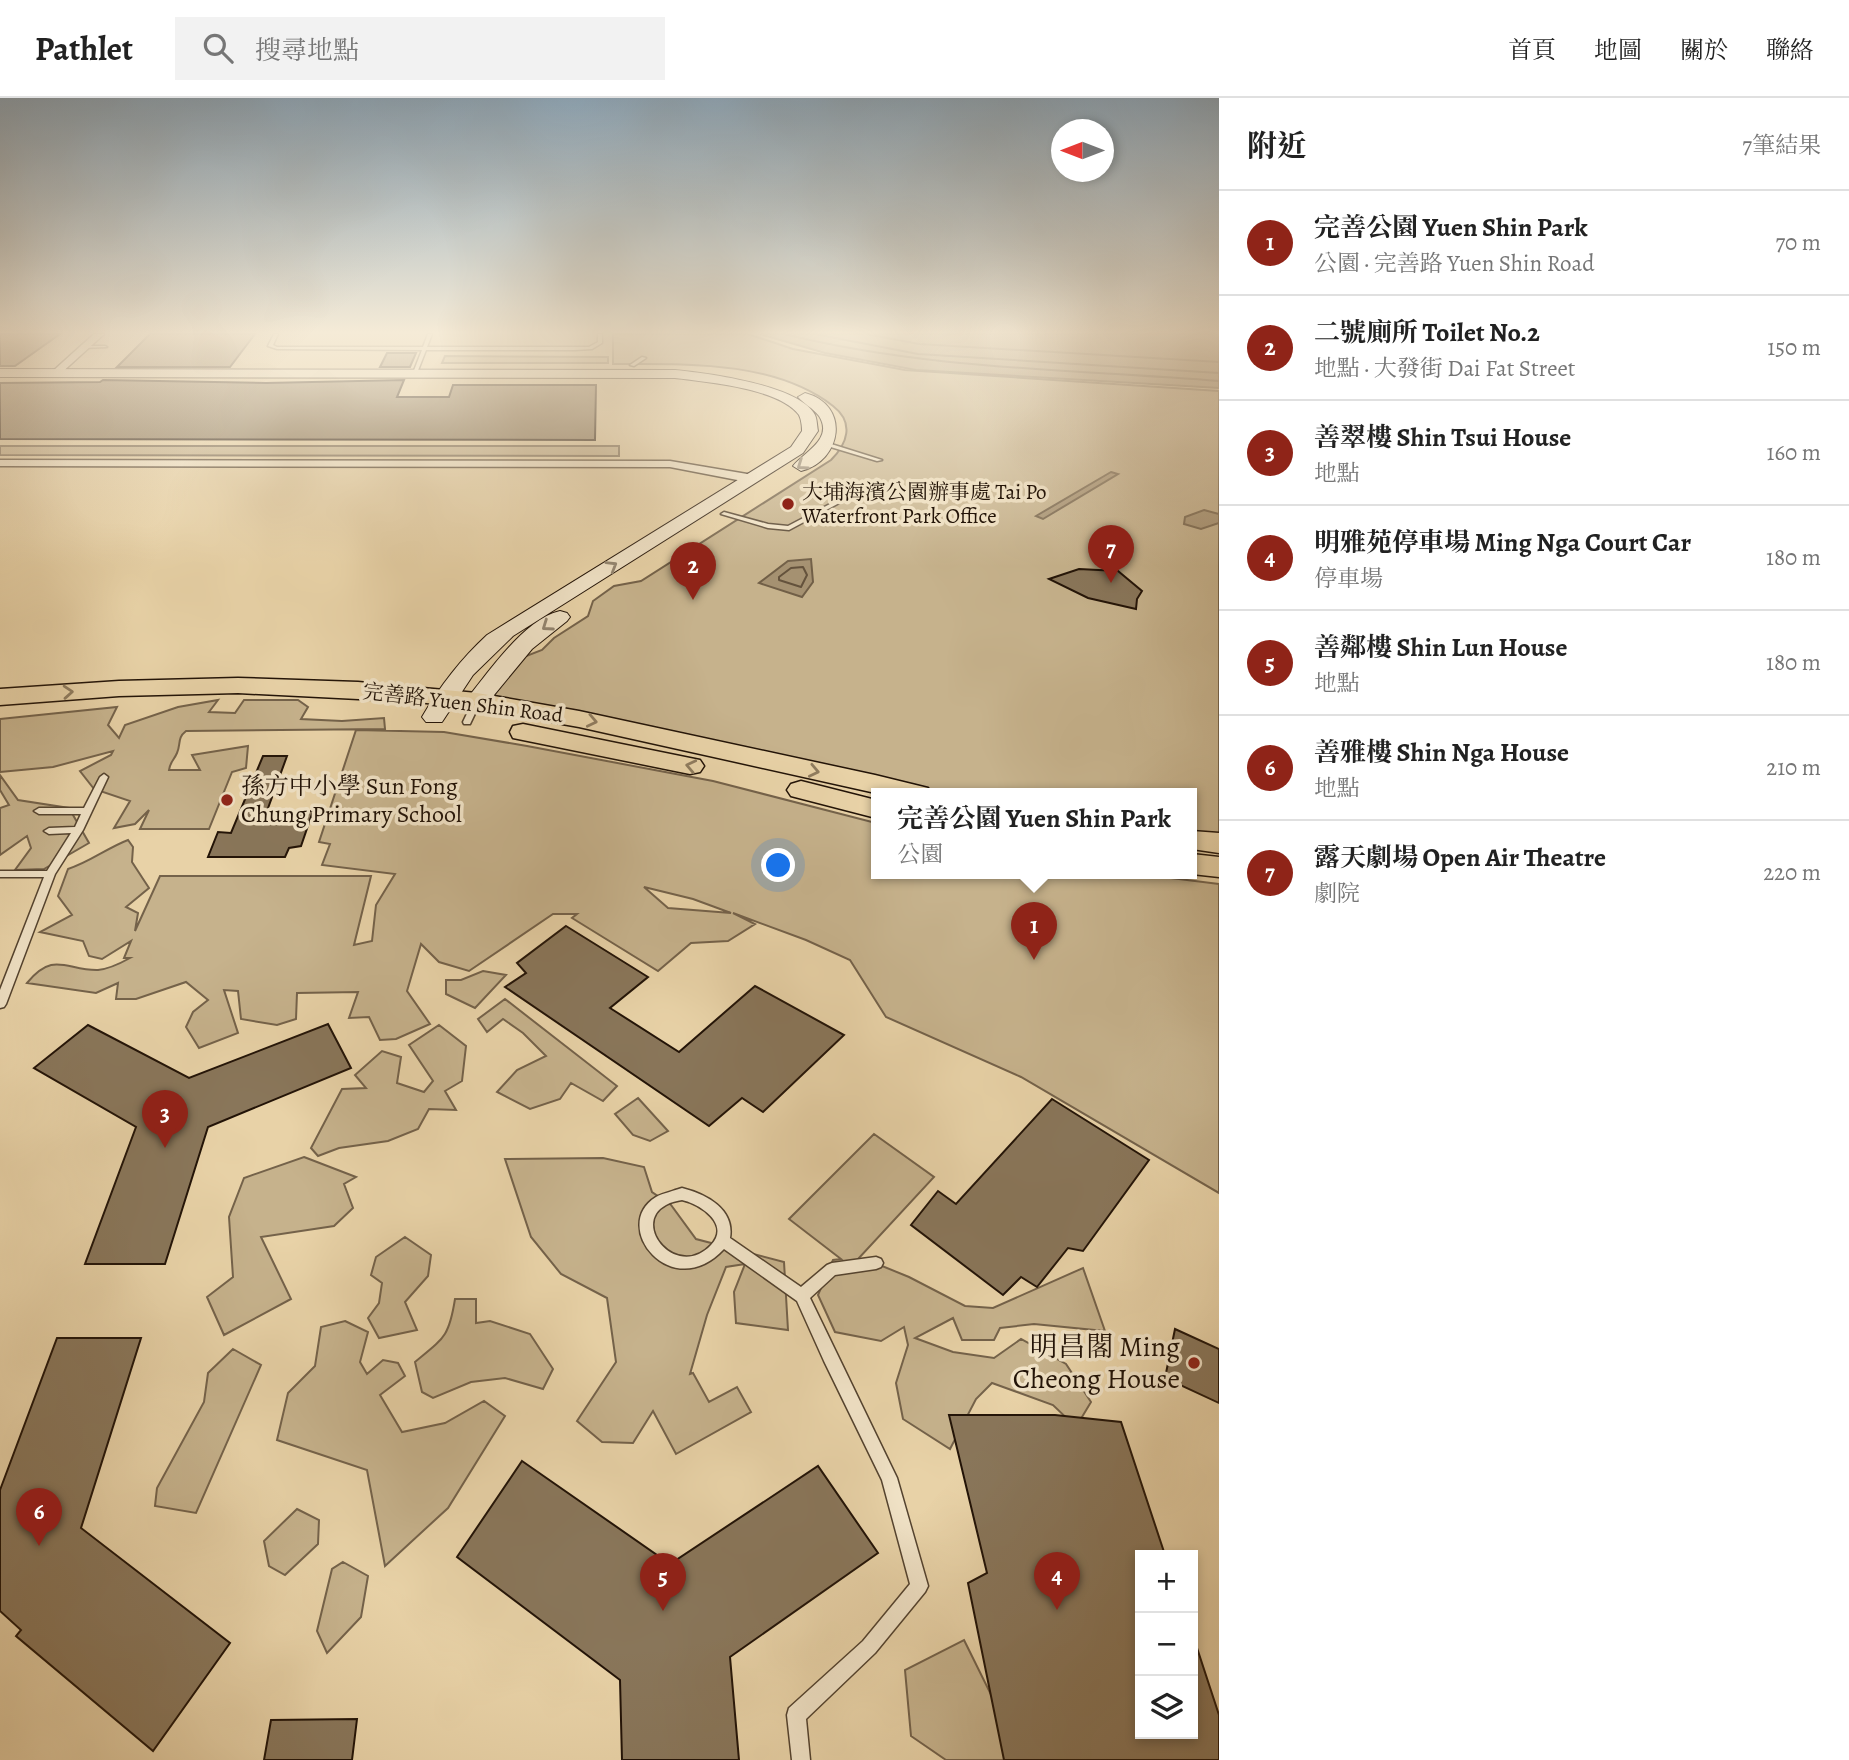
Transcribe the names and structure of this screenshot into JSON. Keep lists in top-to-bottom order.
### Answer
{
  "streets": {
    "main road": ["完善路 Yuen Shin Road"]
  },
  "places": ["大埔海濱公園辦事處 Tai Po Waterfront Park Office", "孫方中小學 Sun Fong Chung Primary School", "明昌閣 Ming Cheong House"],
  "north": "left",
  "page": {
    "header": "Pathlet",
    "search": "搜尋地點",
    "nav": [
      "首頁",
      "地圖",
      "關於",
      "聯絡"
    ],
    "heading": ["附近", "7筆結果"],
    "list": [
      {
        "mark": "1",
        "name": "完善公園 Yuen Shin Park",
        "note": "公園 · 完善路 Yuen Shin Road",
        "value": "70 m"
      },
      {
        "mark": "2",
        "name": "二號廁所 Toilet No.2",
        "note": "地點 · 大發街 Dai Fat Street",
        "value": "150 m"
      },
      {
        "mark": "3",
        "name": "善翠樓 Shin Tsui House",
        "note": "地點",
        "value": "160 m"
      },
      {
        "mark": "4",
        "name": "明雅苑停車場 Ming Nga Court Car",
        "note": "停車場",
        "value": "180 m"
      },
      {
        "mark": "5",
        "name": "善鄰樓 Shin Lun House",
        "note": "地點",
        "value": "180 m"
      },
      {
        "mark": "6",
        "name": "善雅樓 Shin Nga House",
        "note": "地點",
        "value": "210 m"
      },
      {
        "mark": "7",
        "name": "露天劇場 Open Air Theatre",
        "note": "劇院",
        "value": "220 m"
      }
    ],
    "pins": [
      "7",
      "2",
      "1",
      "3",
      "6",
      "4",
      "5"
    ],
    "popup": ["完善公園 Yuen Shin Park", "公園"],
    "map_buttons": ["+", "−"]
  }
}
